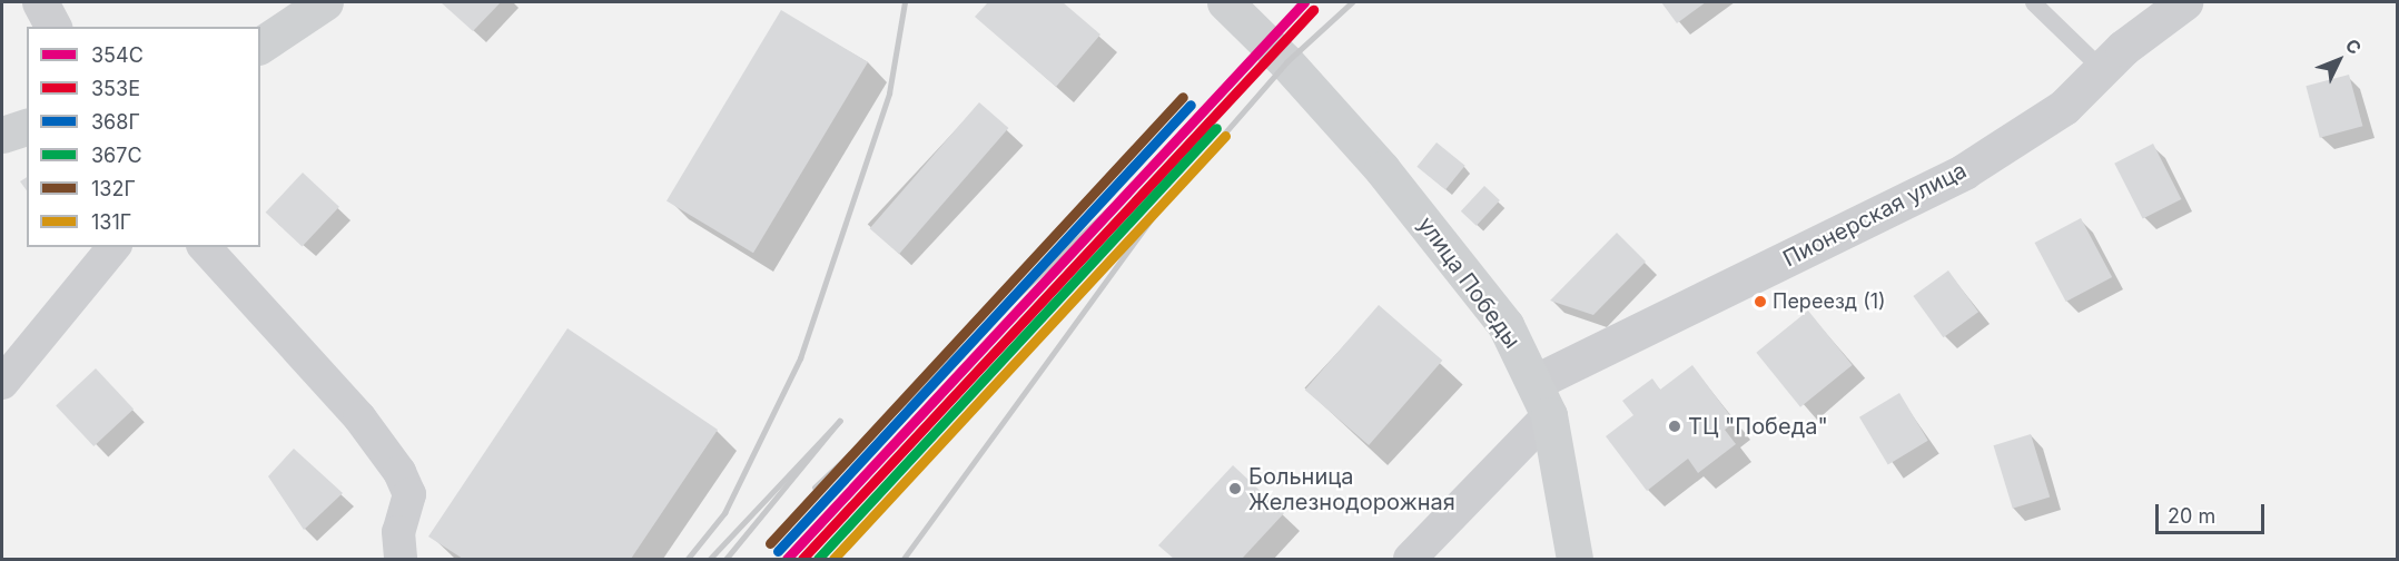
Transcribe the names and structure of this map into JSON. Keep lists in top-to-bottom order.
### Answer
{
  "streets": {
    "main road": ["улица Победы"],
    "street": ["Пионерская улица"]
  },
  "crossings": [
    ["Пионерская улица", "улица Победы"]
  ],
  "places": ["Переезд (1)", "ТЦ \"Победа\"", "Больница Железнодорожная"],
  "lines": [
    "transit line 354С",
    "transit line 353Е",
    "transit line 132Г",
    "transit line 368Г",
    "transit line 367С",
    "transit line 131Г"
  ],
  "legend": [
    "354С",
    "353Е",
    "368Г",
    "367С",
    "132Г",
    "131Г"
  ],
  "scale_bar": "20 m",
  "north": "top right"
}
